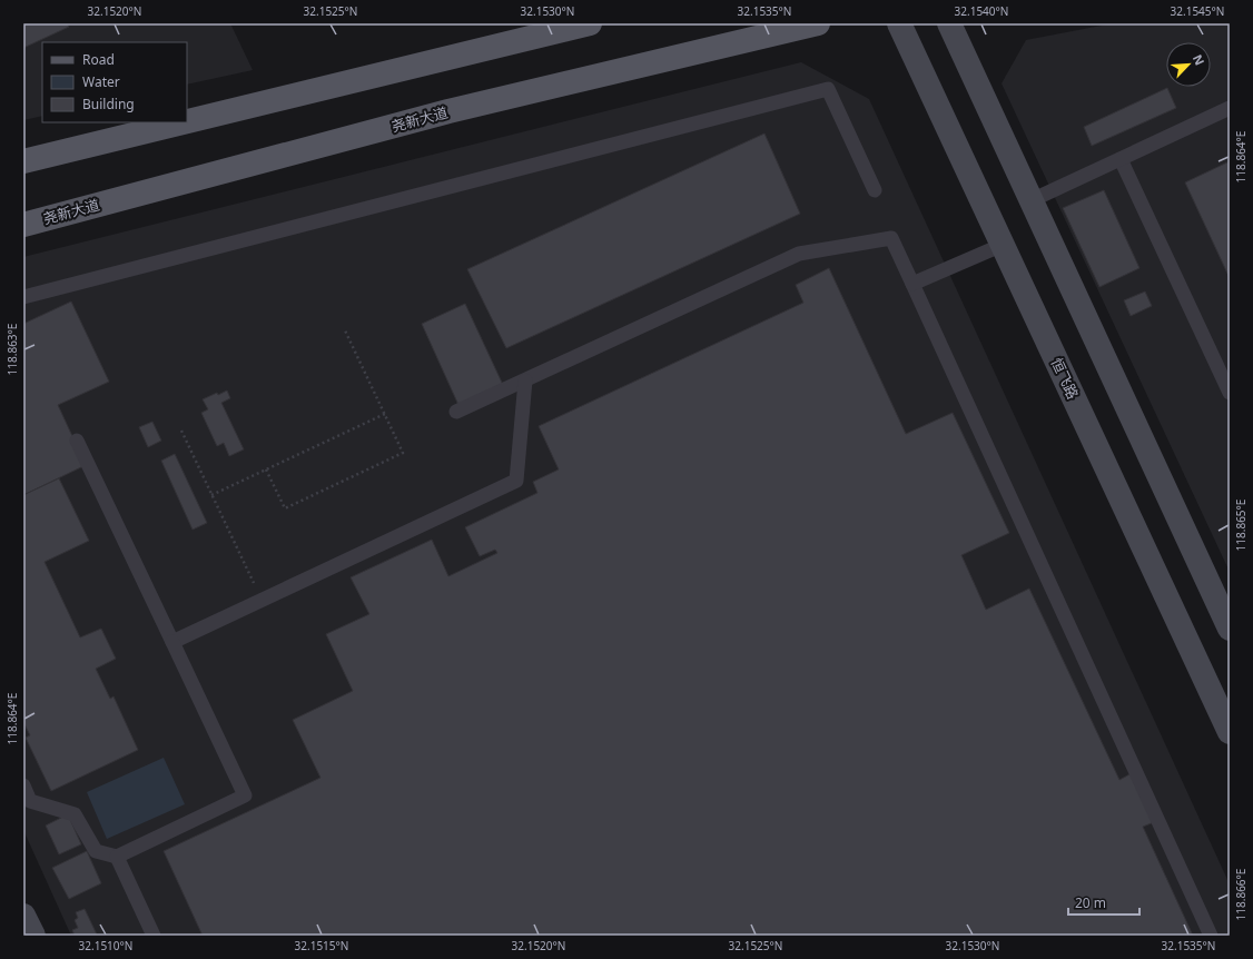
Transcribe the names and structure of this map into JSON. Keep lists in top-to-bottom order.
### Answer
{
  "streets": {
    "main road": ["尧新大道", "恒飞路"]
  },
  "legend": ["Road", "Water", "Building"],
  "scale_bar": "20 m",
  "north": "top right",
  "coordinates": [
    "32.1520°N",
    "32.1525°N",
    "32.1530°N",
    "32.1535°N",
    "32.1540°N",
    "32.1545°N",
    "118.864°E",
    "118.863°E",
    "118.865°E",
    "118.866°E",
    "32.1510°N",
    "32.1515°N"
  ]
}
